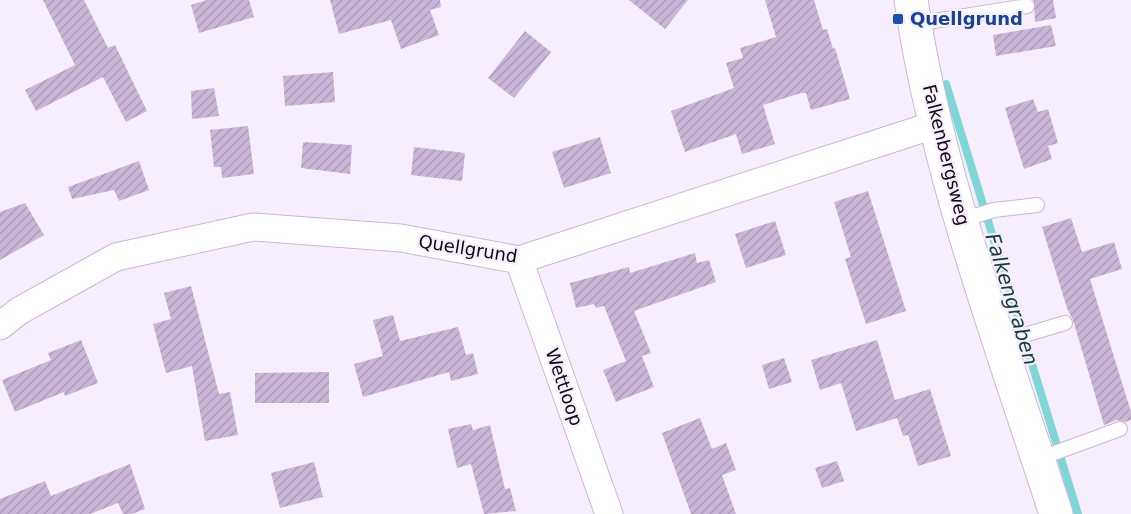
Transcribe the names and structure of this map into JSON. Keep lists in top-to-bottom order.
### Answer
{
  "streets": {
    "street": ["Falkenbergsweg", "Quellgrund", "Wettloop"]
  },
  "crossings": [
    ["Falkenbergsweg", "Quellgrund"],
    ["Quellgrund", "Wettloop"]
  ],
  "water": ["Falkengraben"],
  "places": {
    "transit": ["Quellgrund"]
  }
}
